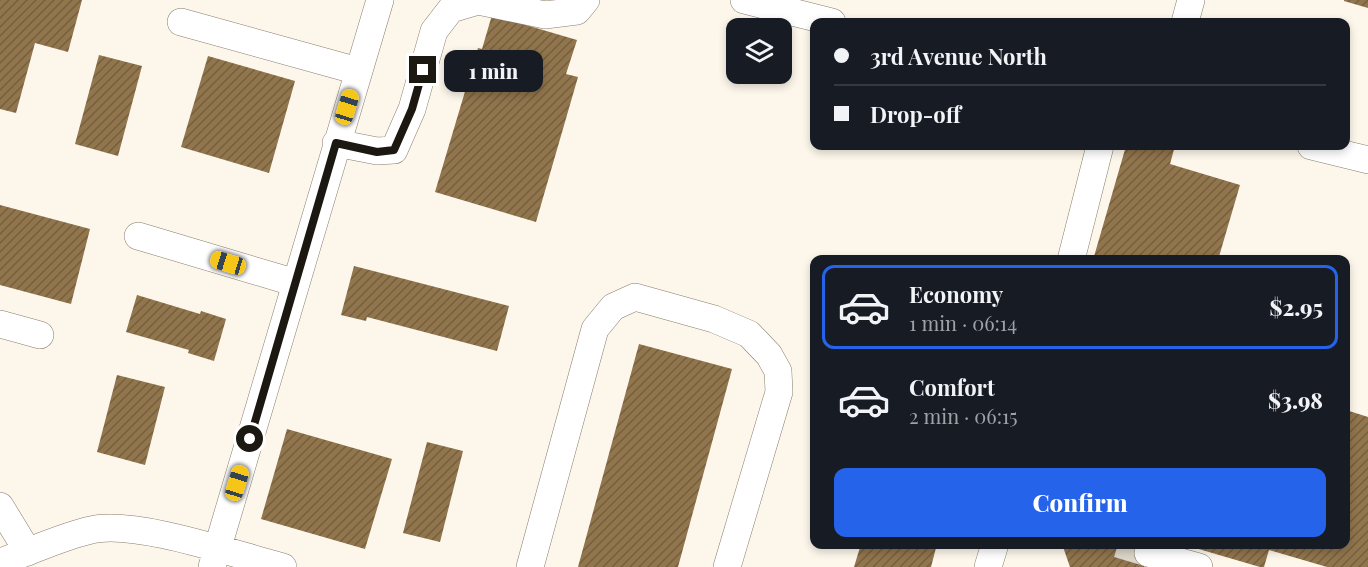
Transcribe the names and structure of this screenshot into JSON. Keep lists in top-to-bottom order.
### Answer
{
  "page": {
    "banner": ["3rd Avenue North", "Drop-off"],
    "bubble": "1 min",
    "list": [
      {
        "name": "Economy",
        "note": "1 min · 06:14",
        "value": "$2.95"
      },
      {
        "name": "Comfort",
        "note": "2 min · 06:15",
        "value": "$3.98"
      }
    ],
    "buttons": "Confirm"
  }
}
